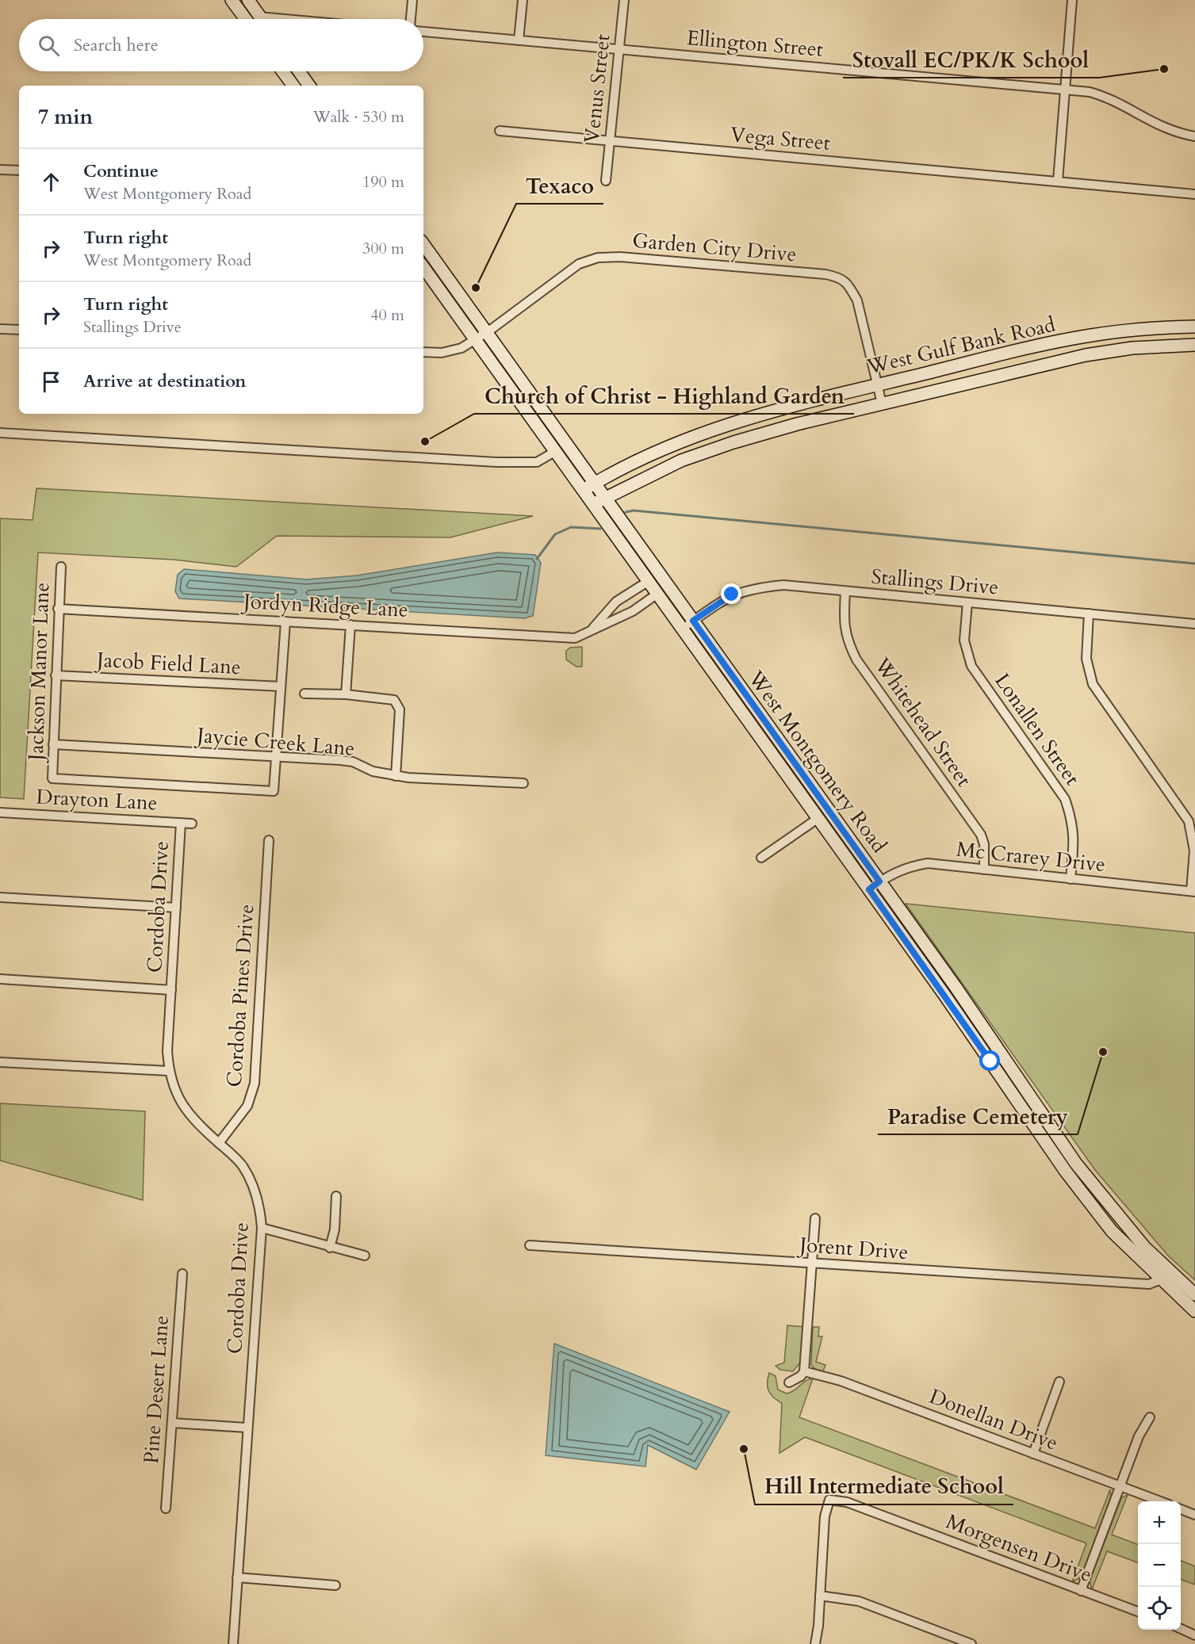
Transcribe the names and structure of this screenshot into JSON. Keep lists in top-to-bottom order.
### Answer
{
  "streets": {
    "main road": ["West Gulf Bank Road", "West Montgomery Road"],
    "street": [
      "Ellington Street",
      "Venus Street",
      "Vega Street",
      "Garden City Drive",
      "Stallings Drive",
      "Jordyn Ridge Lane",
      "Jacob Field Lane",
      "Jackson Manor Lane",
      "Whitehead Street",
      "Lonallen Street",
      "Jaycie Creek Lane",
      "Drayton Lane",
      "Mc Crarey Drive",
      "Cordoba Drive",
      "Cordoba Pines Drive",
      "Jorent Drive",
      "Pine Desert Lane",
      "Donellan Drive",
      "Morgensen Drive"
    ]
  },
  "crossings": [
    ["Ellington Street", "Venus Street"],
    ["Venus Street", "Vega Street"],
    ["Garden City Drive", "West Gulf Bank Road"],
    ["Garden City Drive", "West Montgomery Road"],
    ["West Gulf Bank Road", "West Montgomery Road"],
    ["Stallings Drive", "Whitehead Street"],
    ["Stallings Drive", "Lonallen Street"],
    ["Stallings Drive", "West Montgomery Road"],
    ["Jordyn Ridge Lane", "Jackson Manor Lane"],
    ["Jordyn Ridge Lane", "West Montgomery Road"],
    ["Jacob Field Lane", "Jackson Manor Lane"],
    ["Jackson Manor Lane", "Jaycie Creek Lane"],
    ["Whitehead Street", "Mc Crarey Drive"],
    ["Lonallen Street", "Mc Crarey Drive"],
    ["West Montgomery Road", "Mc Crarey Drive"],
    ["West Montgomery Road", "Jorent Drive"],
    ["Drayton Lane", "Cordoba Drive"],
    ["Cordoba Drive", "Cordoba Pines Drive"]
  ],
  "places": [
    "Stovall EC/PK/K School",
    "Texaco",
    "Church of Christ - Highland Garden",
    "Paradise Cemetery",
    "Hill Intermediate School"
  ],
  "page": {
    "search": "Search here",
    "heading": ["7 min", "Walk · 530 m"],
    "list": [
      ["Continue", "West Montgomery Road", "190 m"],
      ["Turn right", "West Montgomery Road", "300 m"],
      ["Turn right", "Stallings Drive", "40 m"],
      "Arrive at destination"
    ],
    "map_buttons": ["+", "−"]
  }
}
